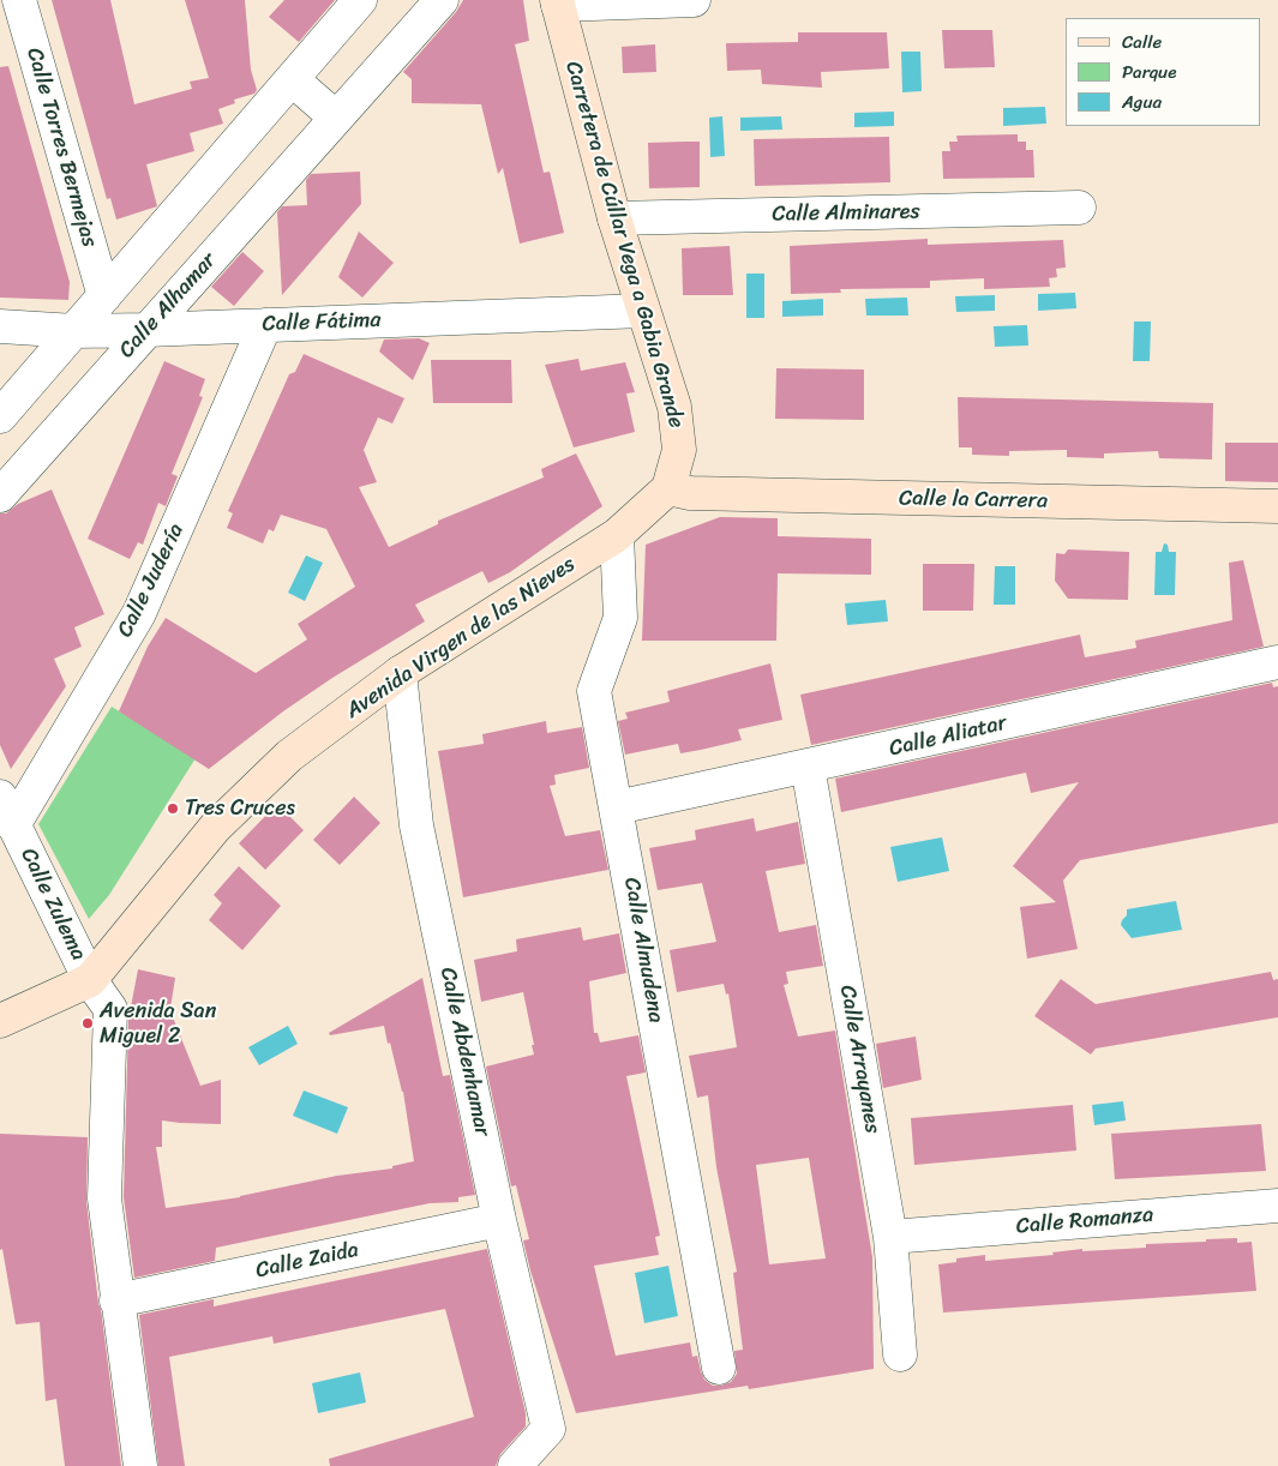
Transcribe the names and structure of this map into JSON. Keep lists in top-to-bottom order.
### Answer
{
  "streets": {
    "street": [
      "Calle Torres Bermejas",
      "Calle Alminares",
      "Carretera de Cúllar Vega a Gabia Grande",
      "Calle Alhamar",
      "Calle Fátima",
      "Calle la Carrera",
      "Calle Judería",
      "Avenida Virgen de las Nieves",
      "Calle Aliatar",
      "Calle Zulema",
      "Calle Almudena",
      "Calle Abdenhamar",
      "Calle Arrayanes",
      "Calle Romanza",
      "Calle Zaida"
    ]
  },
  "crossings": [
    ["Calle Alminares", "Carretera de Cúllar Vega a Gabia Grande"],
    ["Carretera de Cúllar Vega a Gabia Grande", "Calle Fátima"],
    ["Carretera de Cúllar Vega a Gabia Grande", "Calle la Carrera"],
    ["Carretera de Cúllar Vega a Gabia Grande", "Avenida Virgen de las Nieves"],
    ["Calle Alhamar", "Calle Fátima"],
    ["Calle Fátima", "Calle Judería"],
    ["Calle la Carrera", "Avenida Virgen de las Nieves"],
    ["Calle Judería", "Calle Zulema"],
    ["Avenida Virgen de las Nieves", "Calle Zulema"],
    ["Avenida Virgen de las Nieves", "Calle Almudena"],
    ["Avenida Virgen de las Nieves", "Calle Abdenhamar"],
    ["Calle Aliatar", "Calle Almudena"],
    ["Calle Aliatar", "Calle Arrayanes"],
    ["Calle Zulema", "Calle Zaida"],
    ["Calle Abdenhamar", "Calle Zaida"],
    ["Calle Arrayanes", "Calle Romanza"]
  ],
  "places": ["Tres Cruces", "Avenida San Miguel 2"],
  "legend": ["Calle", "Parque", "Agua"]
}
